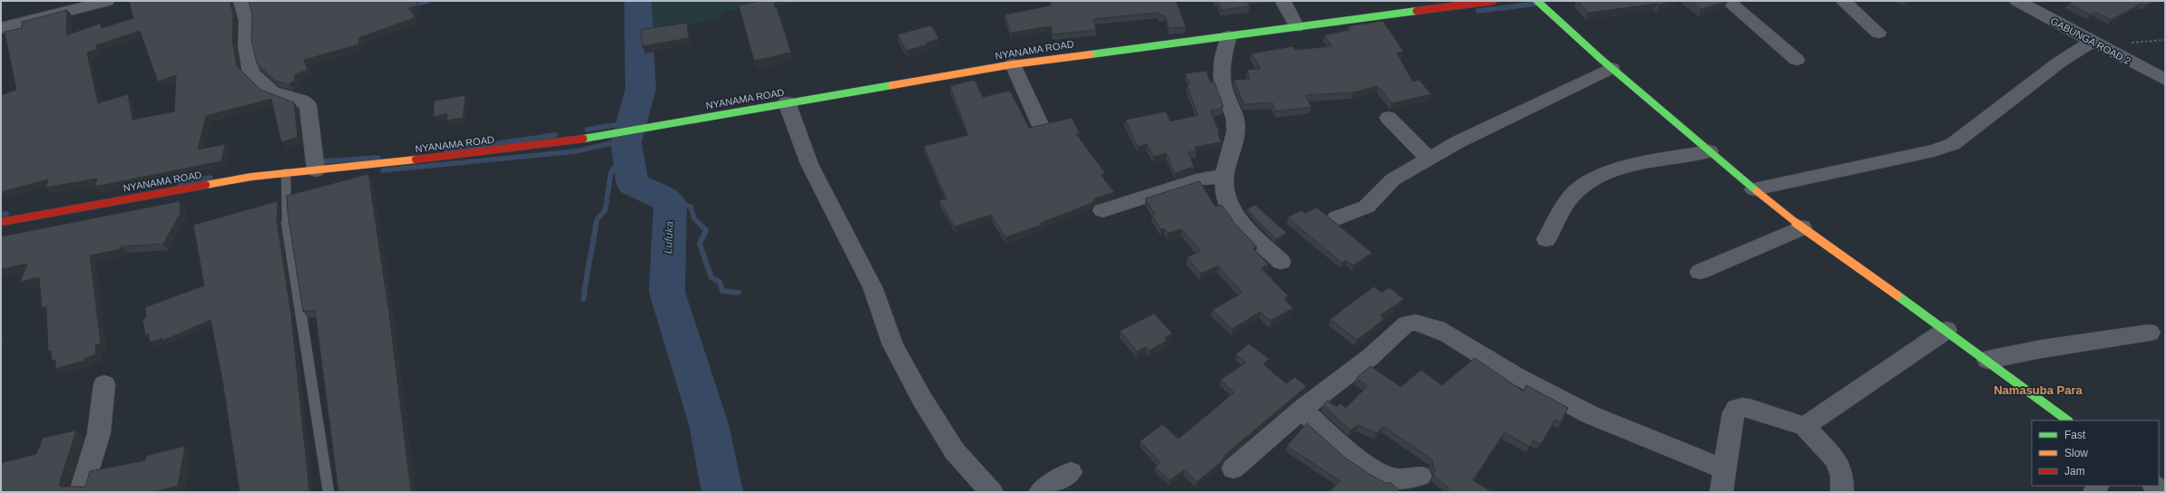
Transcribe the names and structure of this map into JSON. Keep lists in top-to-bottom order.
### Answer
{
  "streets": {
    "street": ["GABUNGA ROAD 2", "NYANAMA ROAD"]
  },
  "districts": ["Namasuba Para"],
  "water": ["Lufuka"],
  "legend": ["Fast", "Slow", "Jam"]
}
